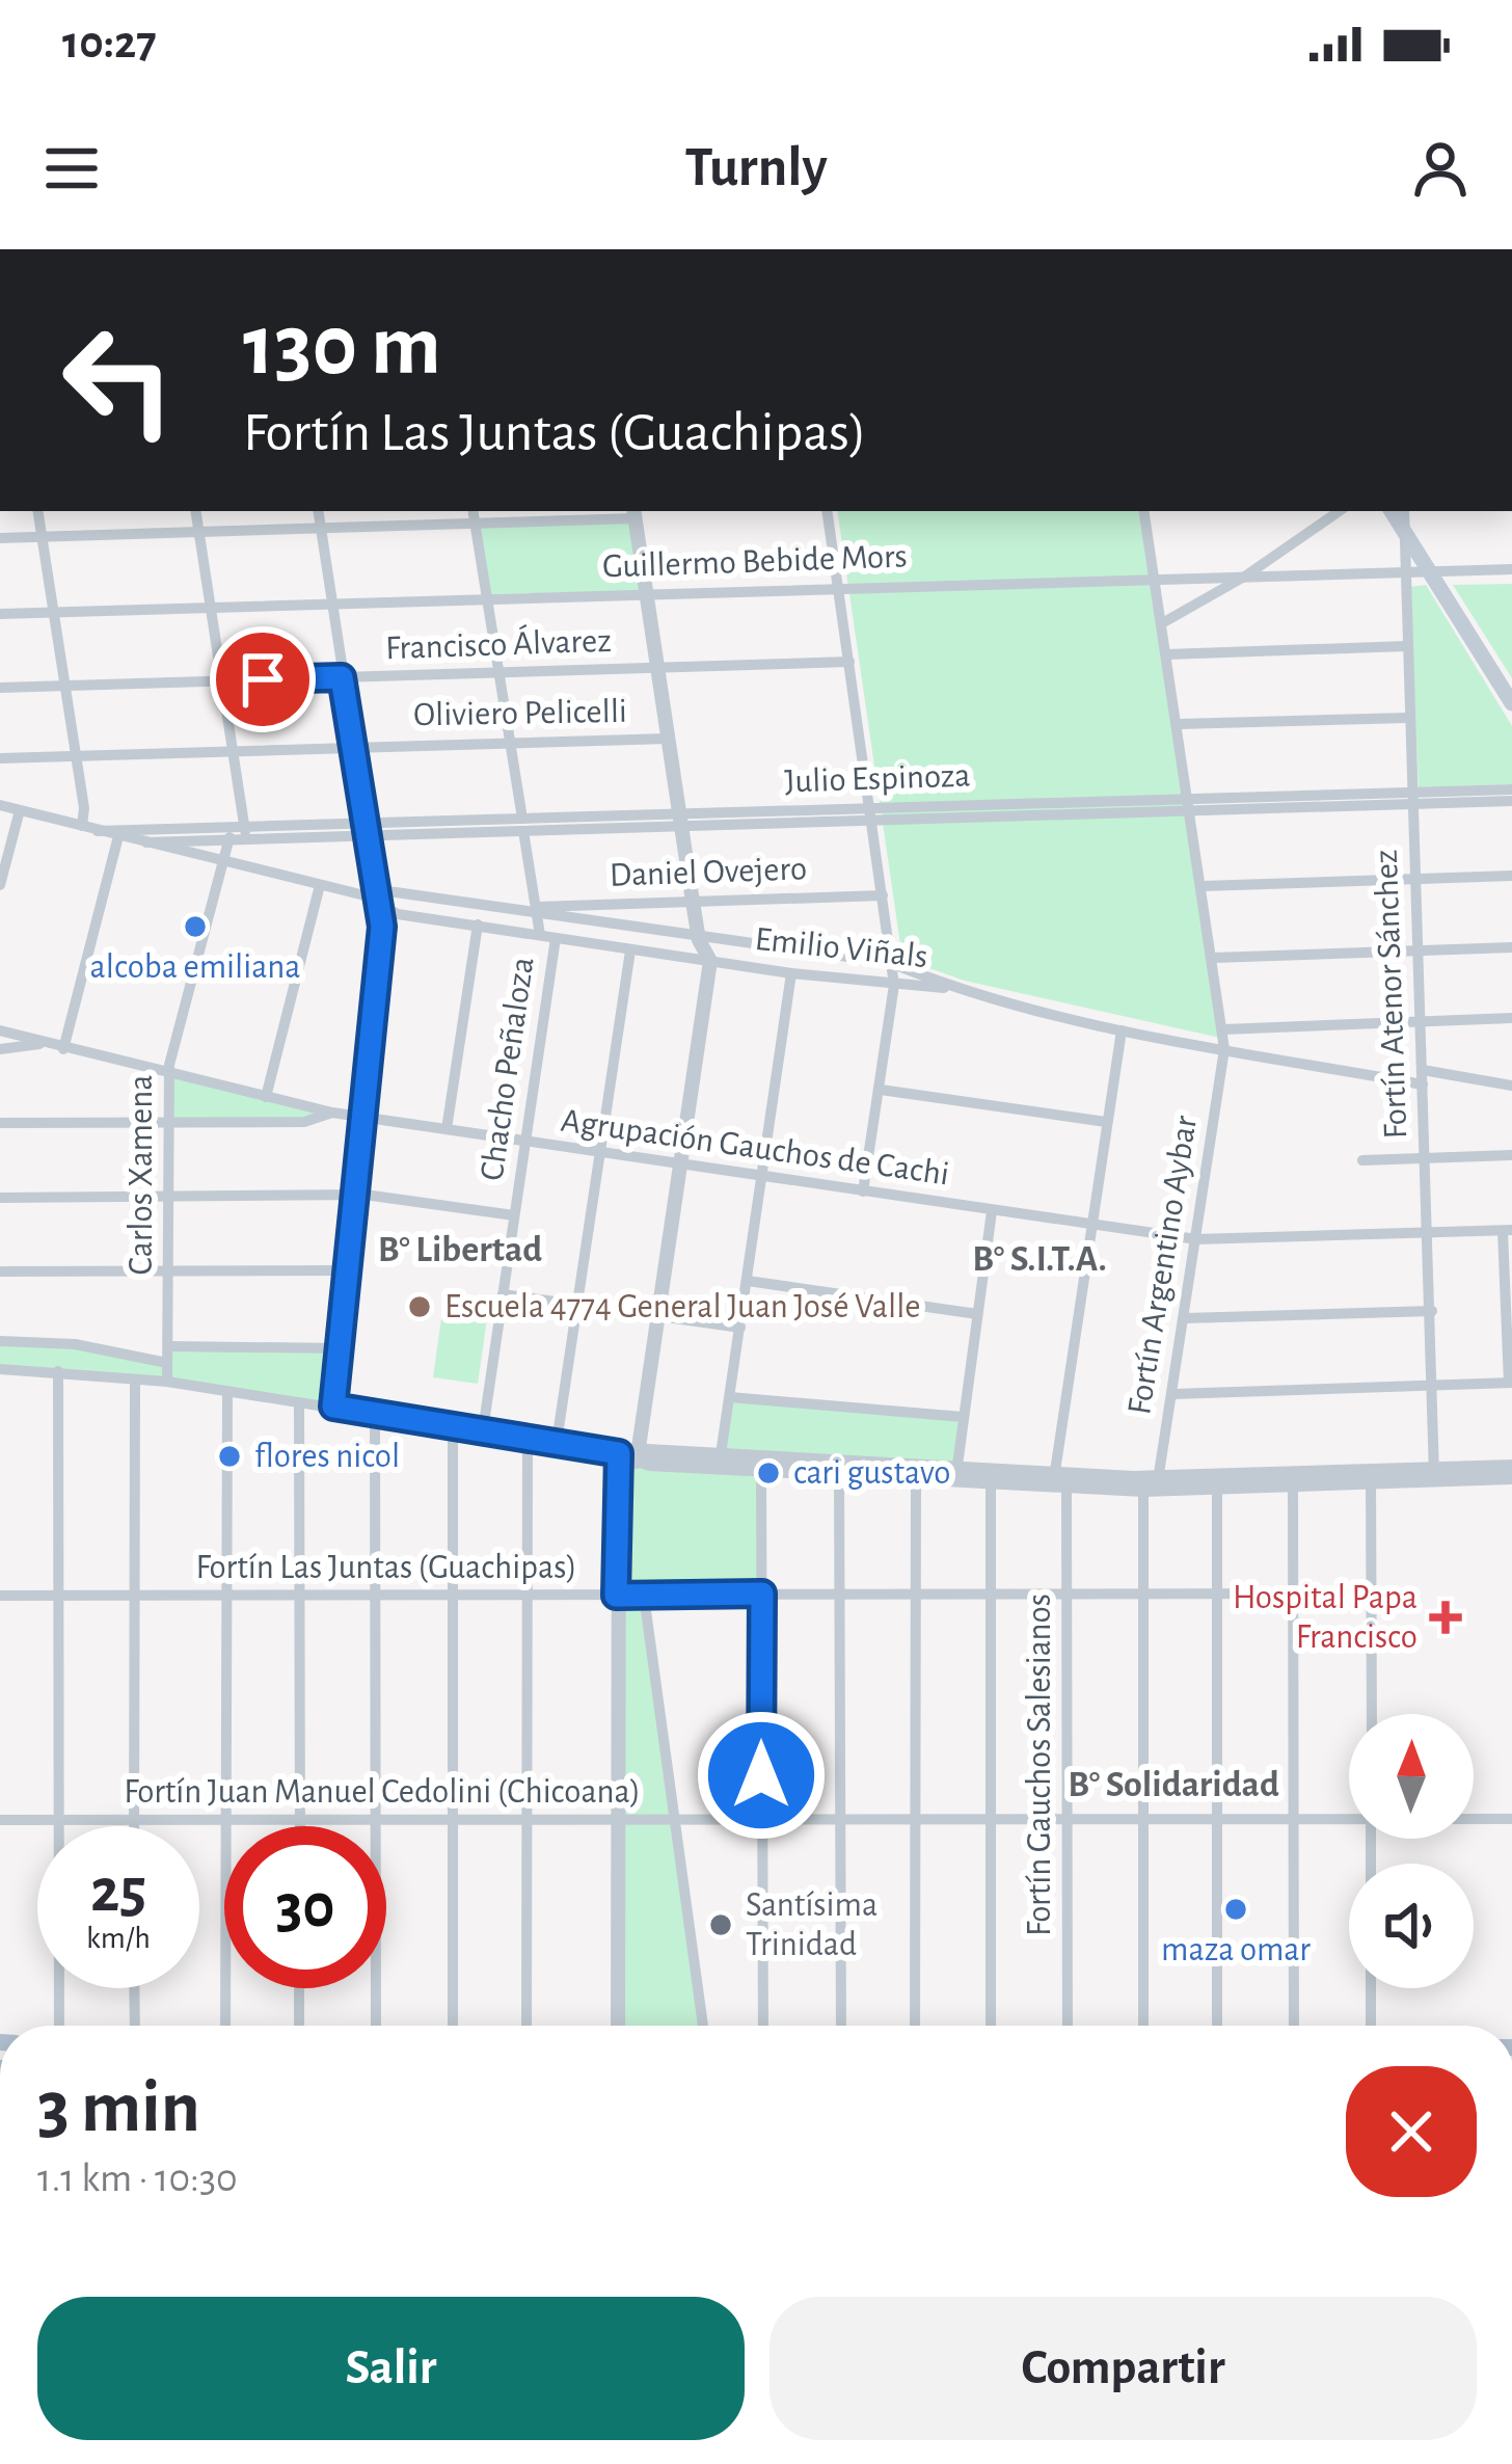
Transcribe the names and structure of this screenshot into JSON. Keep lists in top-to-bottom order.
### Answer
{
  "streets": {
    "street": [
      "Guillermo Bebide Mors",
      "Francisco Álvarez",
      "Oliviero Pelicelli",
      "Julio Espinoza",
      "Daniel Ovejero",
      "Emilio Viñals",
      "Fortín Atenor Sánchez",
      "Chacho Peñaloza",
      "Agrupación Gauchos de Cachi",
      "Carlos Xamena",
      "Fortín Argentino Aybar",
      "Fortín Las Juntas (Guachipas)",
      "Fortín Gauchos Salesianos",
      "Fortín Juan Manuel Cedolini (Chicoana)"
    ]
  },
  "crossings": [
    ["Guillermo Bebide Mors", "Fortín Atenor Sánchez"],
    ["Guillermo Bebide Mors", "Chacho Peñaloza"],
    ["Guillermo Bebide Mors", "Carlos Xamena"],
    ["Guillermo Bebide Mors", "Fortín Argentino Aybar"],
    ["Francisco Álvarez", "Chacho Peñaloza"],
    ["Francisco Álvarez", "Carlos Xamena"],
    ["Oliviero Pelicelli", "Chacho Peñaloza"],
    ["Oliviero Pelicelli", "Carlos Xamena"],
    ["Julio Espinoza", "Fortín Atenor Sánchez"],
    ["Julio Espinoza", "Chacho Peñaloza"],
    ["Julio Espinoza", "Carlos Xamena"],
    ["Julio Espinoza", "Fortín Argentino Aybar"],
    ["Daniel Ovejero", "Emilio Viñals"],
    ["Daniel Ovejero", "Chacho Peñaloza"],
    ["Emilio Viñals", "Chacho Peñaloza"],
    ["Emilio Viñals", "Carlos Xamena"],
    ["Fortín Atenor Sánchez", "Agrupación Gauchos de Cachi"],
    ["Chacho Peñaloza", "Agrupación Gauchos de Cachi"],
    ["Agrupación Gauchos de Cachi", "Carlos Xamena"],
    ["Agrupación Gauchos de Cachi", "Fortín Argentino Aybar"],
    ["Agrupación Gauchos de Cachi", "Fortín Gauchos Salesianos"],
    ["Fortín Argentino Aybar", "Fortín Las Juntas (Guachipas)"],
    ["Fortín Argentino Aybar", "Fortín Juan Manuel Cedolini (Chicoana)"],
    ["Fortín Las Juntas (Guachipas)", "Fortín Gauchos Salesianos"],
    ["Fortín Gauchos Salesianos", "Fortín Juan Manuel Cedolini (Chicoana)"]
  ],
  "districts": ["B° Libertad", "B° S.I.T.A.", "B° Solidaridad"],
  "places": {
    "other": [
      "alcoba emiliana",
      "Escuela 4774 General Juan José Valle",
      "flores nicol",
      "cari gustavo",
      "maza omar",
      "Santísima Trinidad"
    ],
    "health": ["Hospital Papa Francisco"]
  },
  "north": "top",
  "page": {
    "status": "10:27",
    "header": "Turnly",
    "turn": ["130 m", "Fortín Las Juntas (Guachipas)"],
    "speed": "25 km/h",
    "limit": "30",
    "heading": ["3 min", "1.1 km · 10:30"],
    "buttons": ["Salir", "Compartir"]
  }
}
